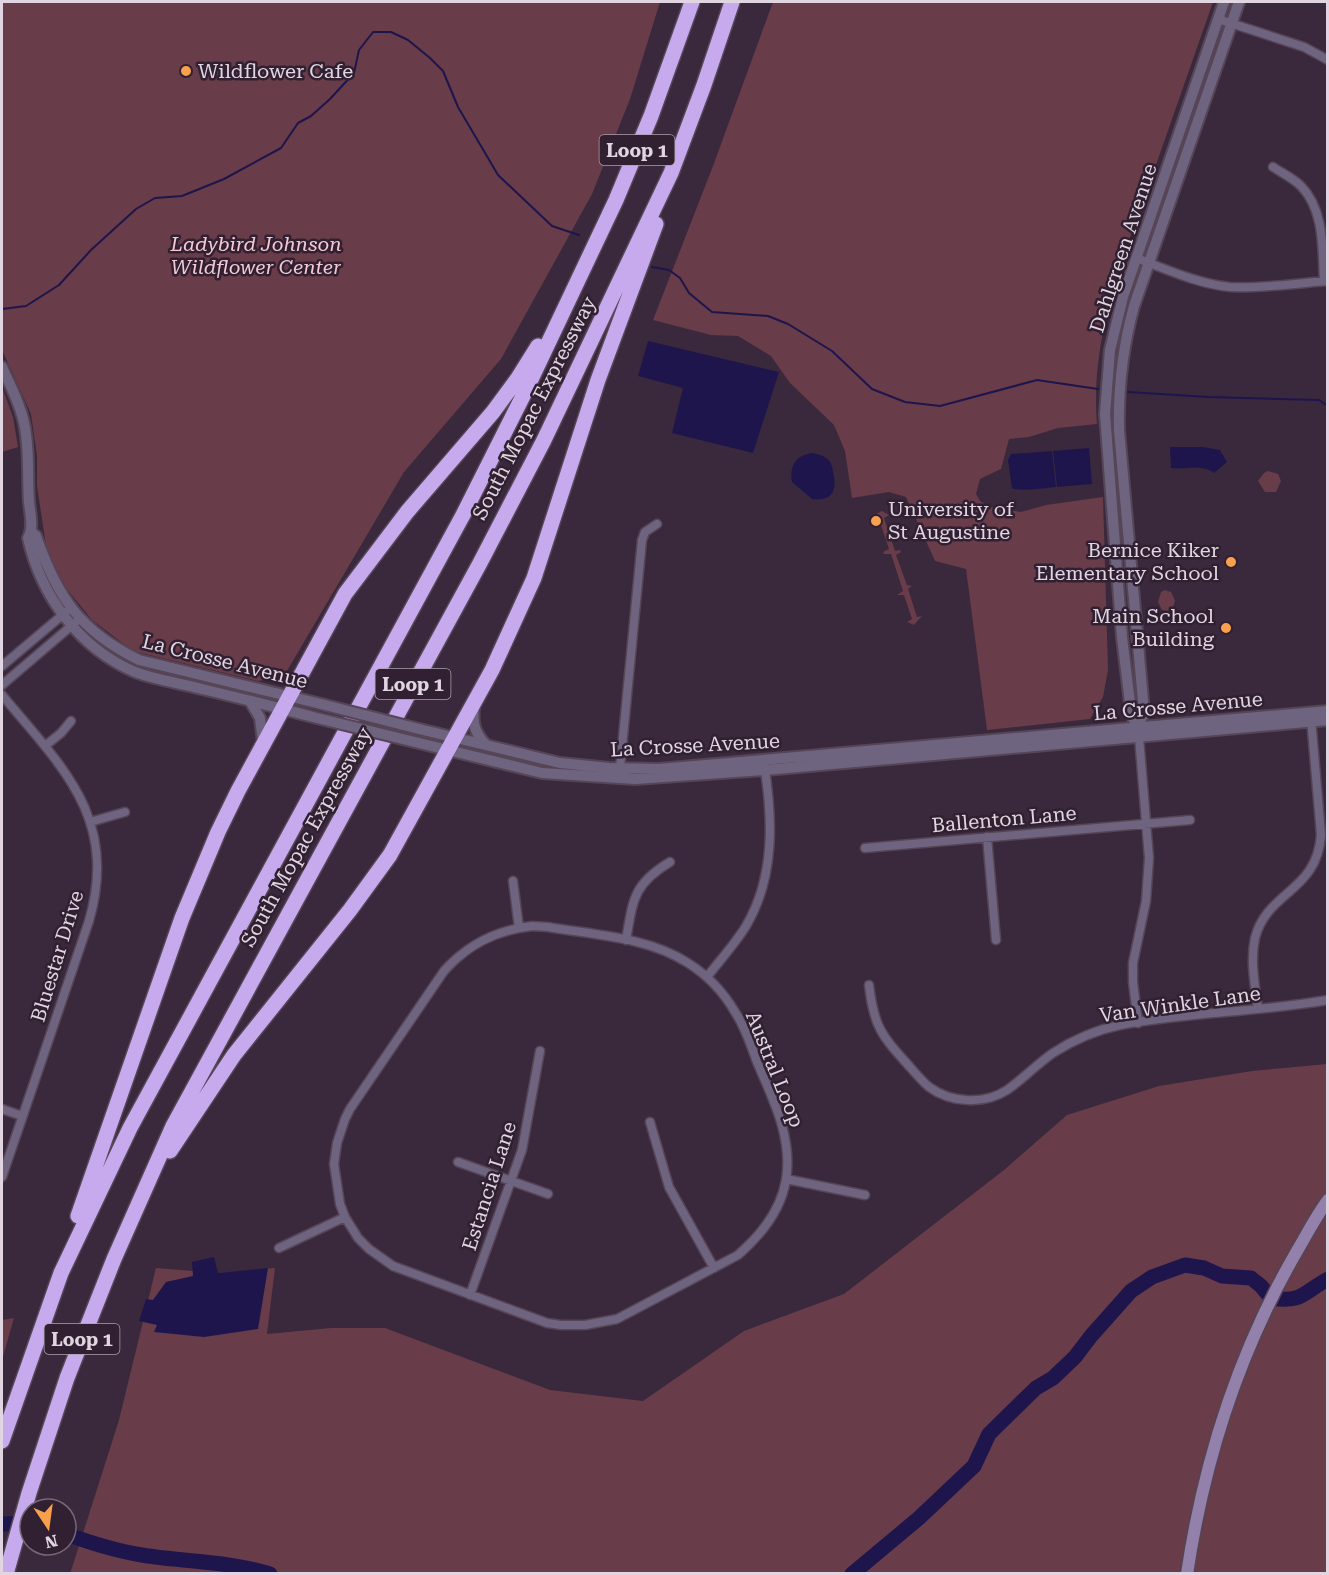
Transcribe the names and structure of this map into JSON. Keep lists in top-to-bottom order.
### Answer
{
  "streets": {
    "highway": ["Loop 1", "South Mopac Expressway"],
    "street": [
      "Dahlgreen Avenue",
      "La Crosse Avenue",
      "Ballenton Lane",
      "Bluestar Drive",
      "Van Winkle Lane",
      "Austral Loop",
      "Estancia Lane"
    ]
  },
  "crossings": [
    ["Dahlgreen Avenue", "La Crosse Avenue"],
    ["Dahlgreen Avenue", "Ballenton Lane"],
    ["Dahlgreen Avenue", "Van Winkle Lane"],
    ["Austral Loop", "Estancia Lane"]
  ],
  "parks": ["Ladybird Johnson Wildflower Center"],
  "places": [
    "Wildflower Cafe",
    "University of St Augustine",
    "Bernice Kiker Elementary School",
    "Main School Building"
  ],
  "north": "bottom"
}
